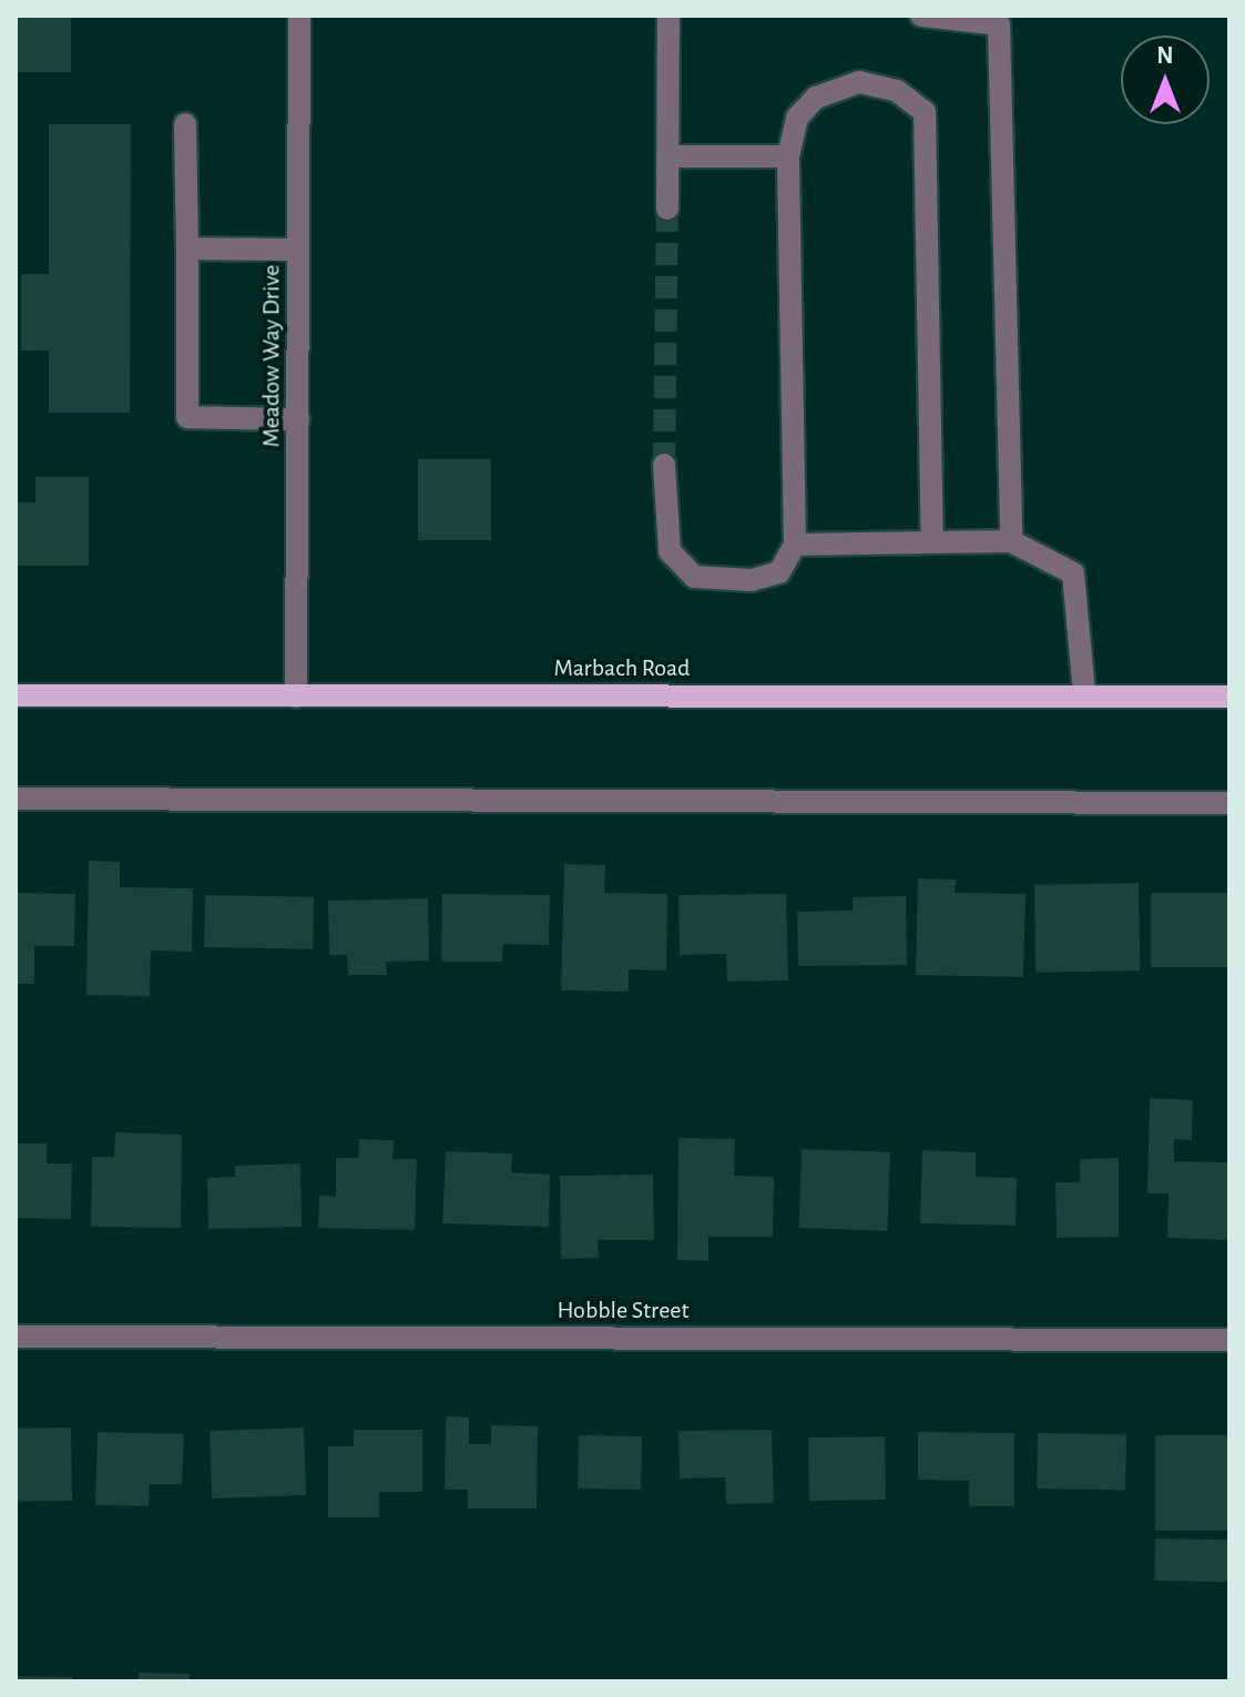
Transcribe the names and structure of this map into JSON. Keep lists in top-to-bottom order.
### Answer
{
  "streets": {
    "main road": ["Marbach Road"],
    "street": ["Meadow Way Drive", "Hobble Street"]
  },
  "crossings": [
    ["Meadow Way Drive", "Marbach Road"]
  ],
  "north": "top"
}
